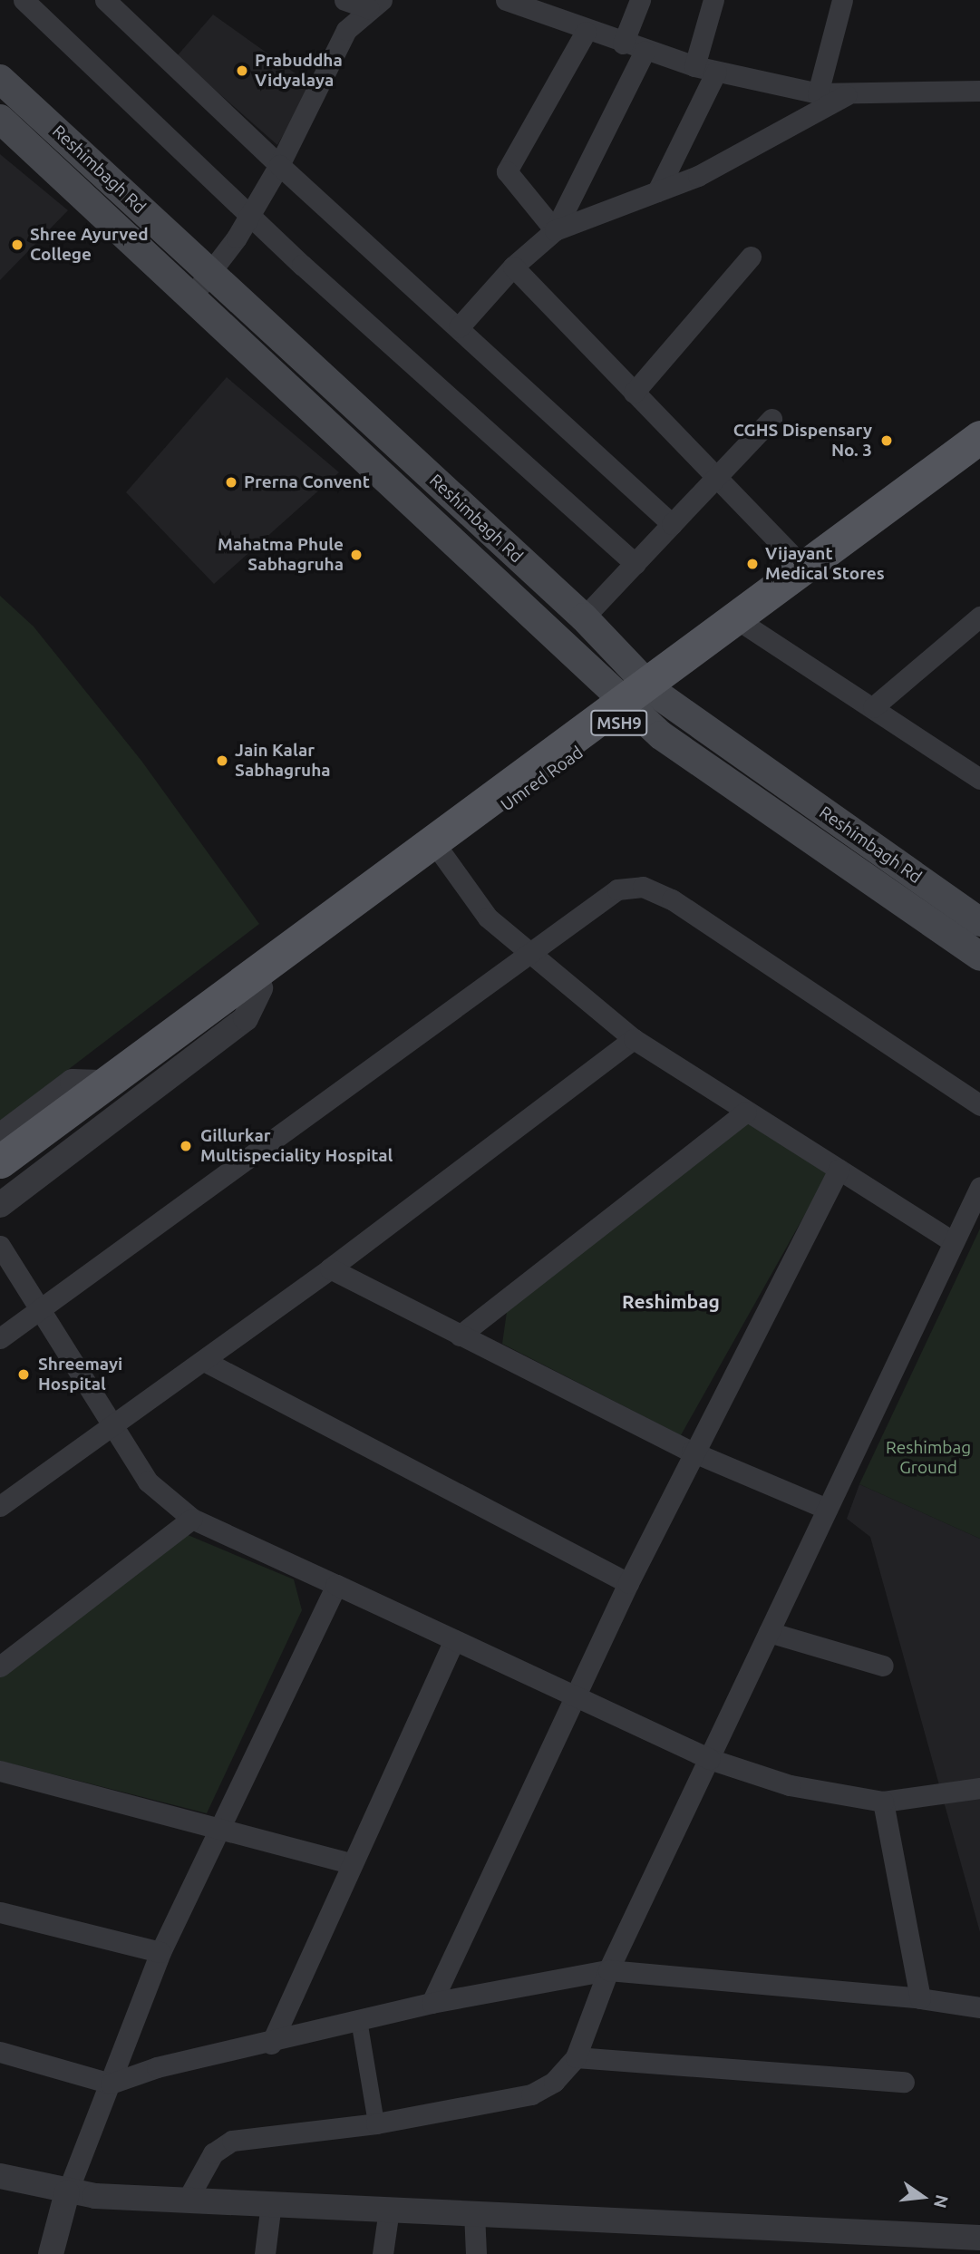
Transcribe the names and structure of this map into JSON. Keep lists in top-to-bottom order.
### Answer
{
  "streets": {
    "main road": ["Reshimbagh Rd", "MSH9", "Umred Road"]
  },
  "crossings": [
    ["Reshimbagh Rd", "Umred Road"]
  ],
  "districts": ["Reshimbag"],
  "parks": ["Reshimbag Ground"],
  "places": [
    "Prabuddha Vidyalaya",
    "Shree Ayurved College",
    "CGHS Dispensary No. 3",
    "Prerna Convent",
    "Mahatma Phule Sabhagruha",
    "Vijayant Medical Stores",
    "Jain Kalar Sabhagruha",
    "Gillurkar Multispeciality Hospital",
    "Shreemayi Hospital"
  ],
  "north": "right"
}
